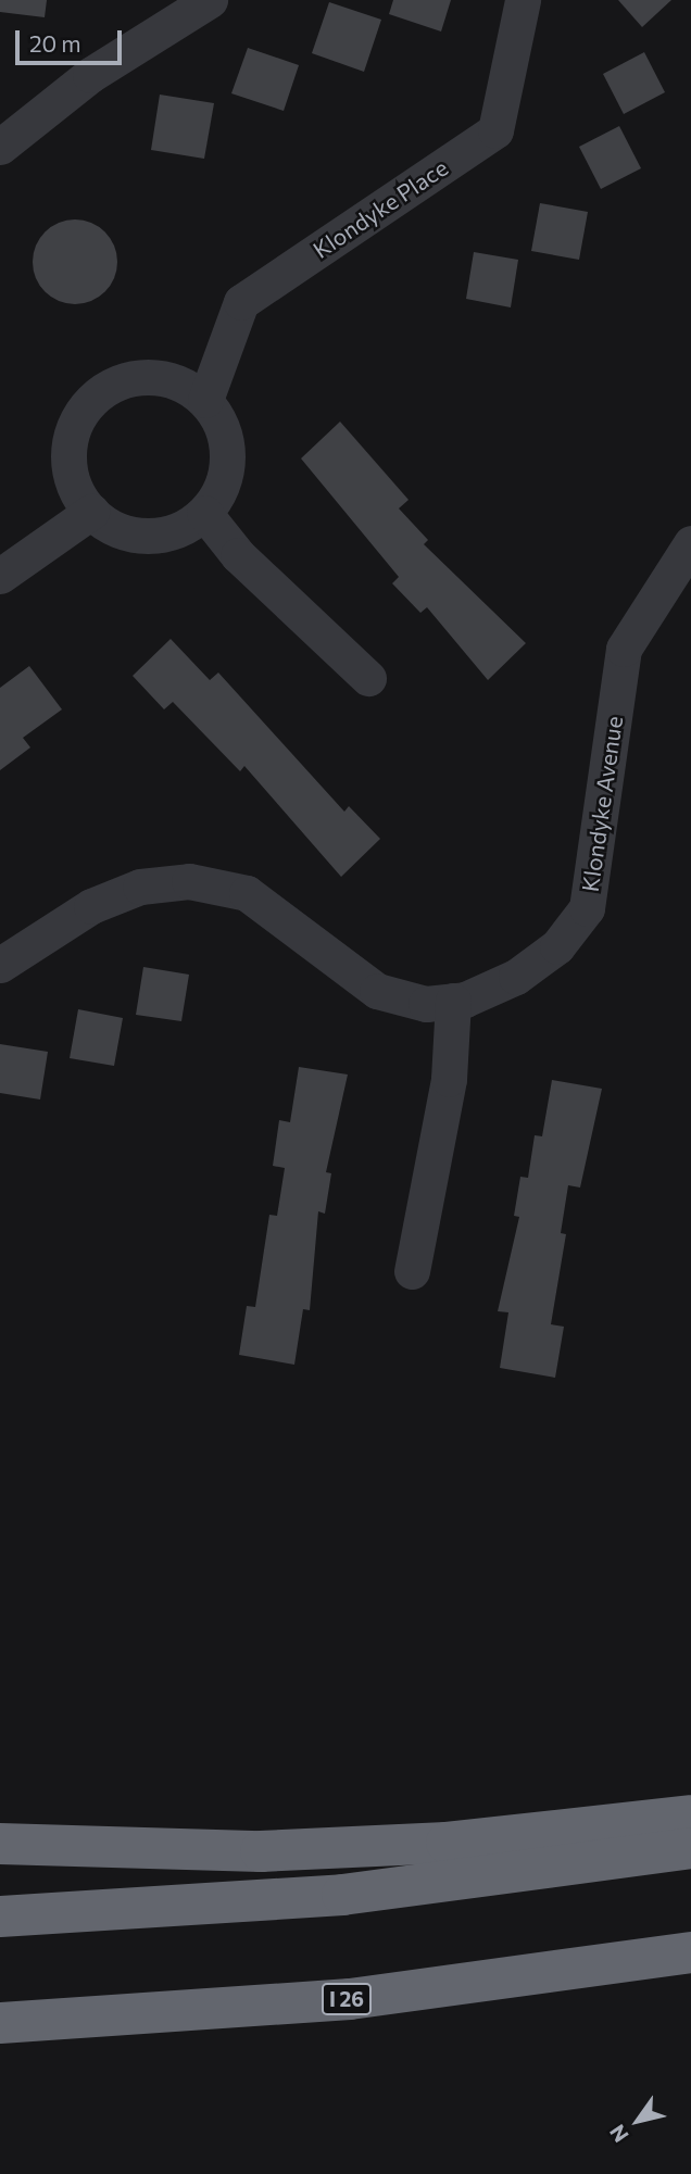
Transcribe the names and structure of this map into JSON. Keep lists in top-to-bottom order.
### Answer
{
  "streets": {
    "highway": ["I 26"],
    "street": ["Klondyke Place", "Klondyke Avenue"]
  },
  "scale_bar": "20 m",
  "north": "bottom left"
}
